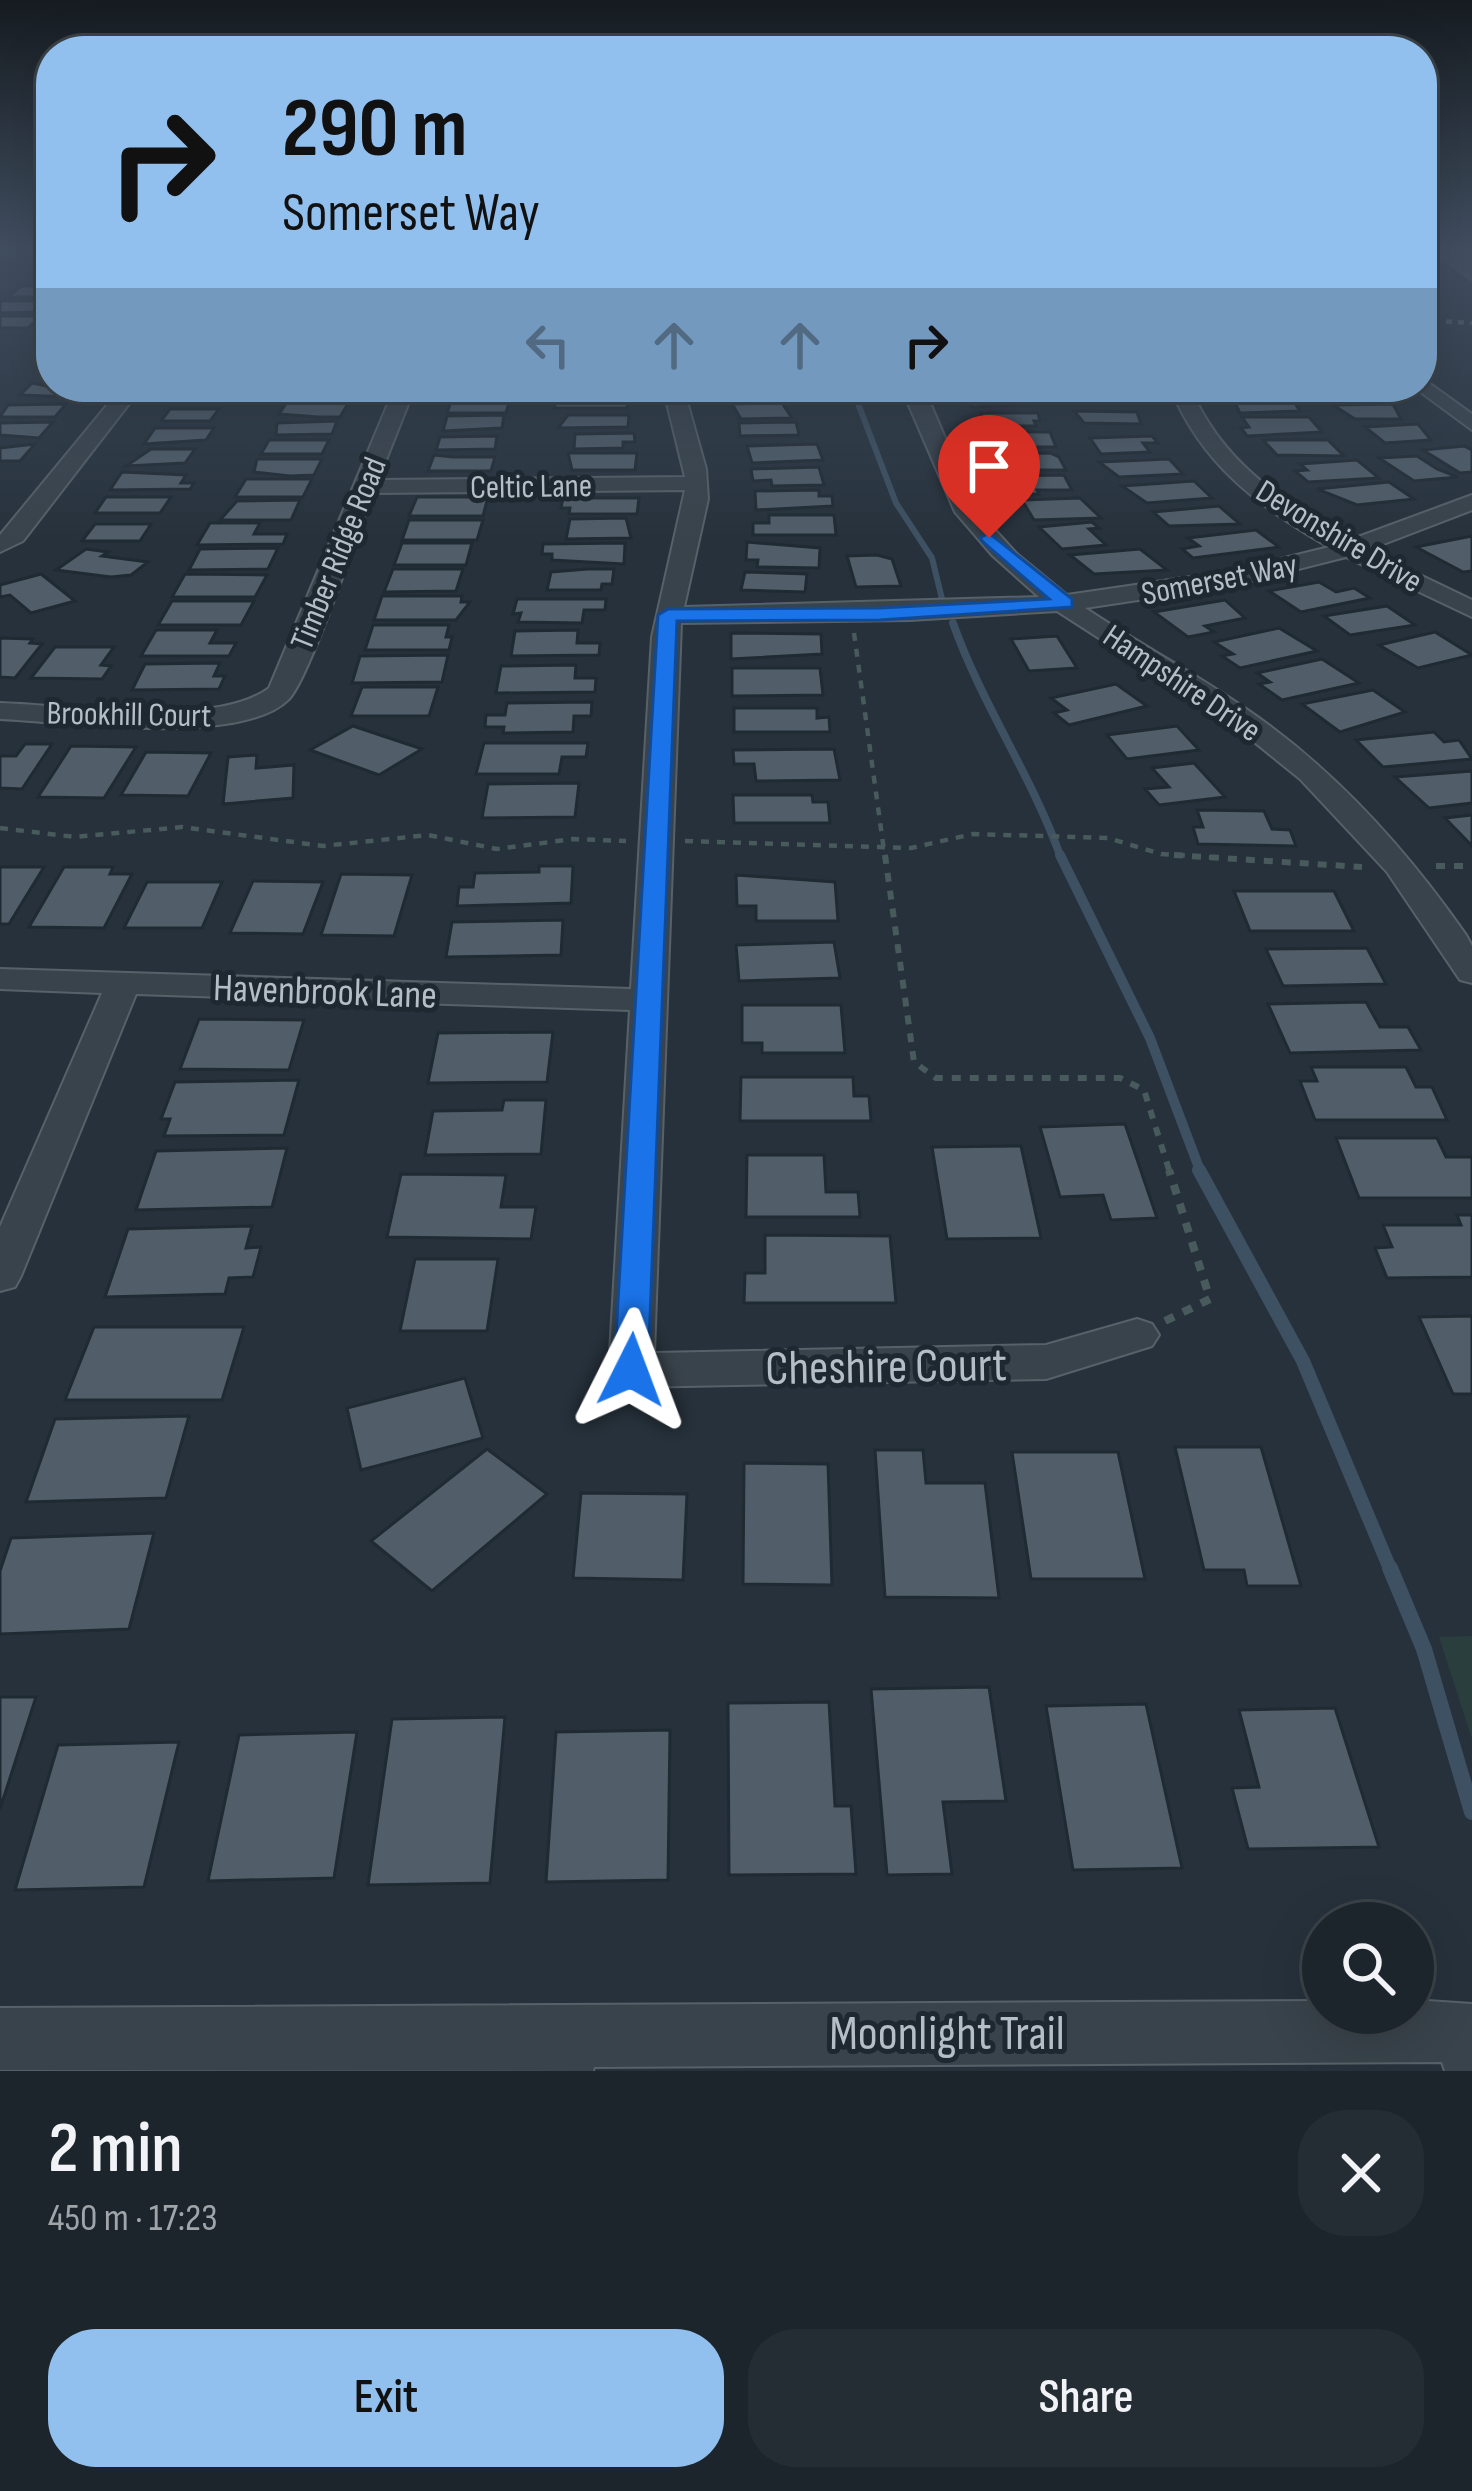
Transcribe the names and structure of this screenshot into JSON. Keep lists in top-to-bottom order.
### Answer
{
  "streets": {
    "street": [
      "Celtic Lane",
      "Devonshire Drive",
      "Timber Ridge Road",
      "Somerset Way",
      "Hampshire Drive",
      "Brookhill Court",
      "Havenbrook Lane",
      "Cheshire Court",
      "Moonlight Trail"
    ]
  },
  "crossings": [
    ["Celtic Lane", "Timber Ridge Road"],
    ["Devonshire Drive", "Somerset Way"],
    ["Timber Ridge Road", "Brookhill Court"],
    ["Somerset Way", "Hampshire Drive"],
    ["Havenbrook Lane", "Cheshire Court"]
  ],
  "page": {
    "turn": ["290 m", "Somerset Way"],
    "heading": ["2 min", "450 m · 17:23"],
    "buttons": ["Exit", "Share"]
  }
}
